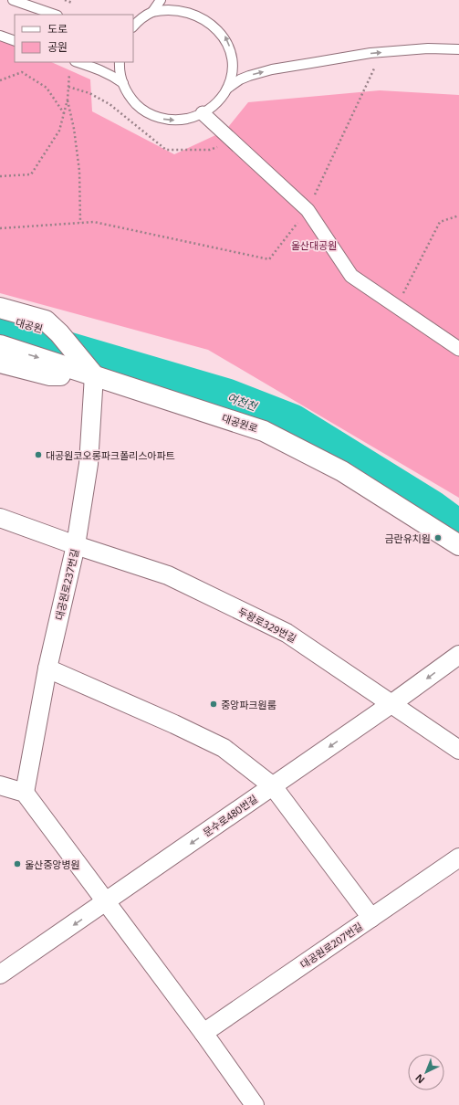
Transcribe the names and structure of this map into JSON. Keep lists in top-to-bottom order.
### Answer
{
  "streets": {
    "street": [
      "대공원",
      "대공원로",
      "대공원로237번길",
      "두왕로329번길",
      "문수로480번길",
      "대공원로207번길"
    ]
  },
  "crossings": [
    ["대공원로", "대공원로237번길"],
    ["대공원로237번길", "두왕로329번길"],
    ["두왕로329번길", "문수로480번길"]
  ],
  "one_way": ["문수로480번길"],
  "water": ["여천천"],
  "parks": ["울산대공원"],
  "places": [
    "대공원코오롱파크폴리스아파트",
    "금란유치원",
    "중앙파크원룸",
    "울산중앙병원"
  ],
  "legend": ["도로", "공원"],
  "north": "bottom left"
}
